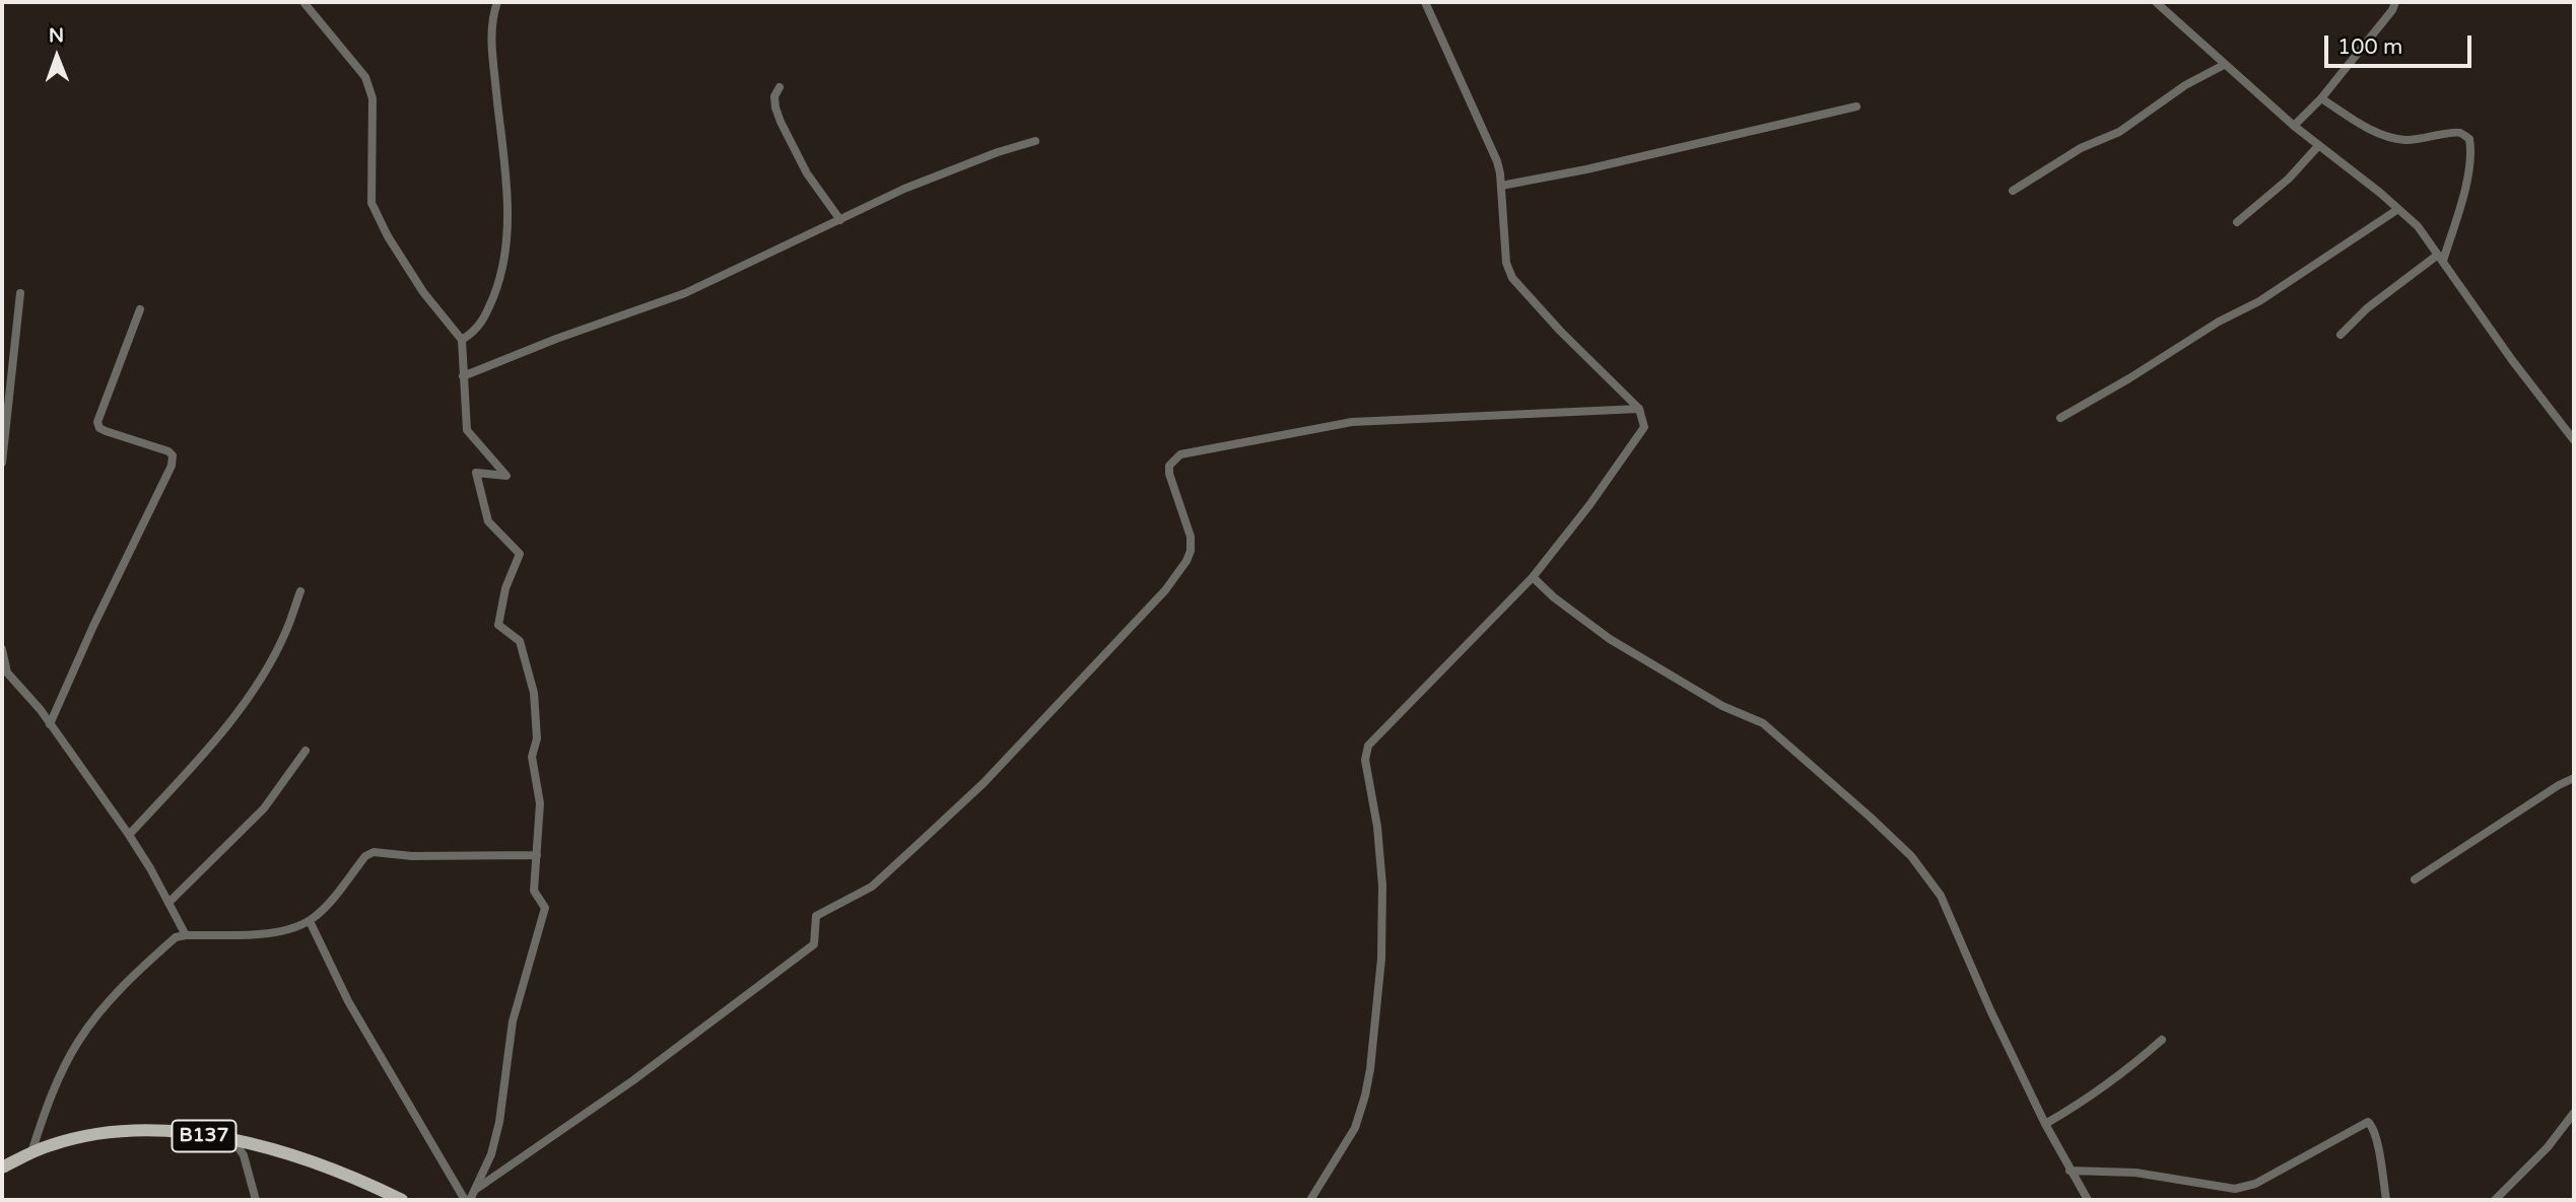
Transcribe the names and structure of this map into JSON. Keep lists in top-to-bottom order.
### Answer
{
  "streets": {
    "main road": ["B137"]
  },
  "scale_bar": "100 m",
  "north": "top"
}
